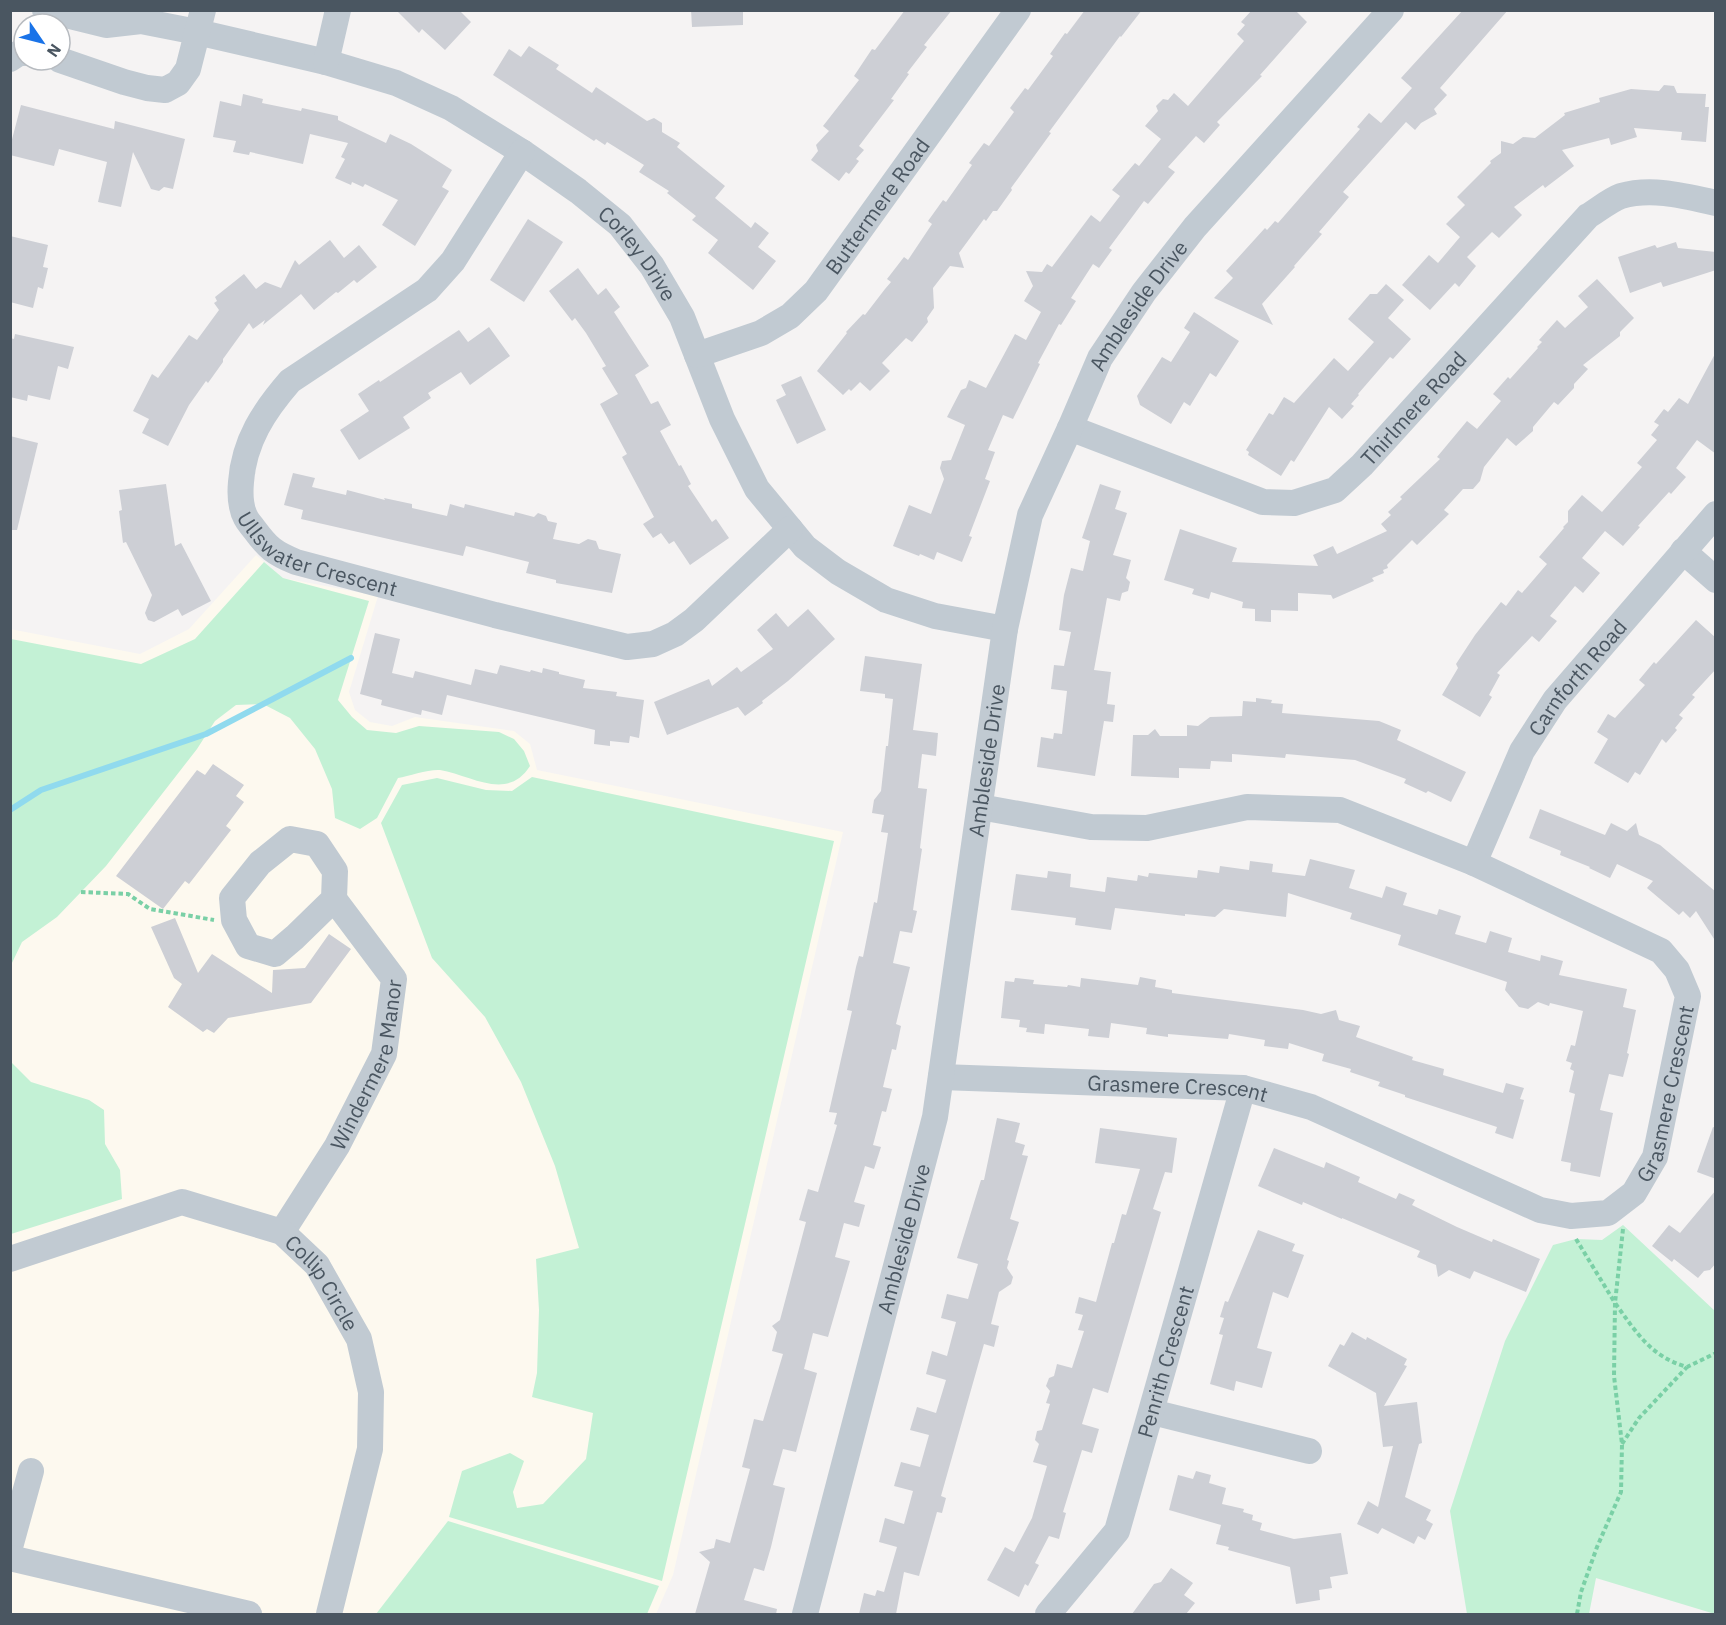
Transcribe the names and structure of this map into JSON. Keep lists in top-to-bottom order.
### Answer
{
  "streets": {
    "street": [
      "Buttermere Road",
      "Corley Drive",
      "Ambleside Drive",
      "Thirlmere Road",
      "Ullswater Crescent",
      "Carnforth Road",
      "Windermere Manor",
      "Grasmere Crescent",
      "Collip Circle",
      "Penrith Crescent"
    ]
  },
  "crossings": [
    ["Buttermere Road", "Corley Drive"],
    ["Corley Drive", "Ambleside Drive"],
    ["Corley Drive", "Ullswater Crescent"],
    ["Ambleside Drive", "Thirlmere Road"],
    ["Ambleside Drive", "Grasmere Crescent"],
    ["Carnforth Road", "Grasmere Crescent"],
    ["Windermere Manor", "Collip Circle"],
    ["Grasmere Crescent", "Penrith Crescent"]
  ],
  "north": "bottom right"
}
